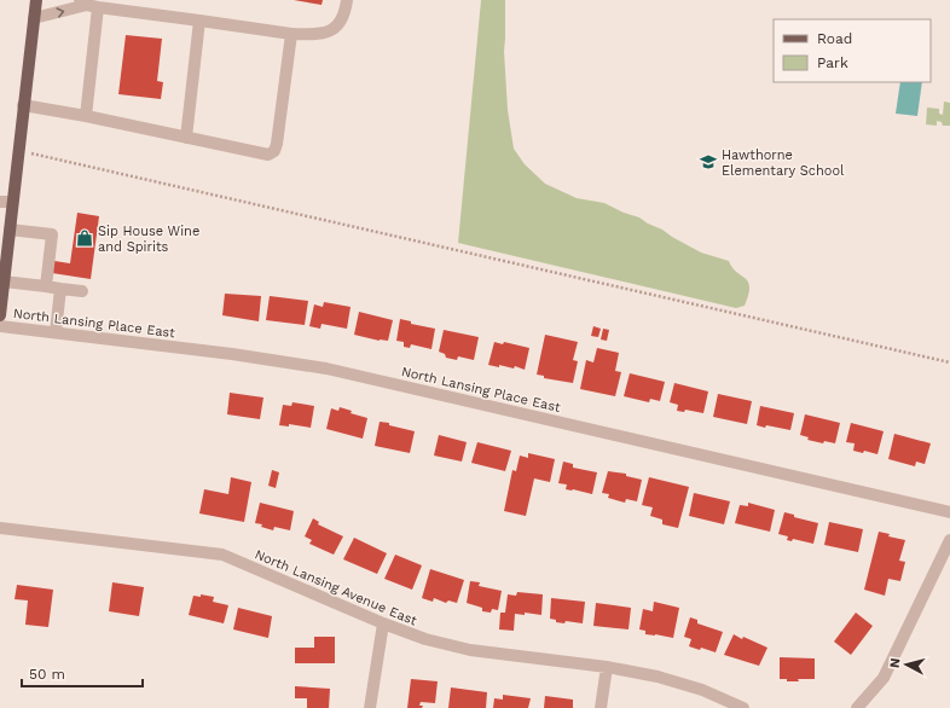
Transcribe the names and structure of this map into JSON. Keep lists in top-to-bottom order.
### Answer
{
  "streets": {
    "street": ["North Lansing Place East", "North Lansing Avenue East"]
  },
  "places": {
    "school or university": ["Hawthorne Elementary School"],
    "shop": ["Sip House Wine and Spirits"]
  },
  "legend": ["Road", "Park"],
  "scale_bar": "50 m",
  "north": "left"
}
